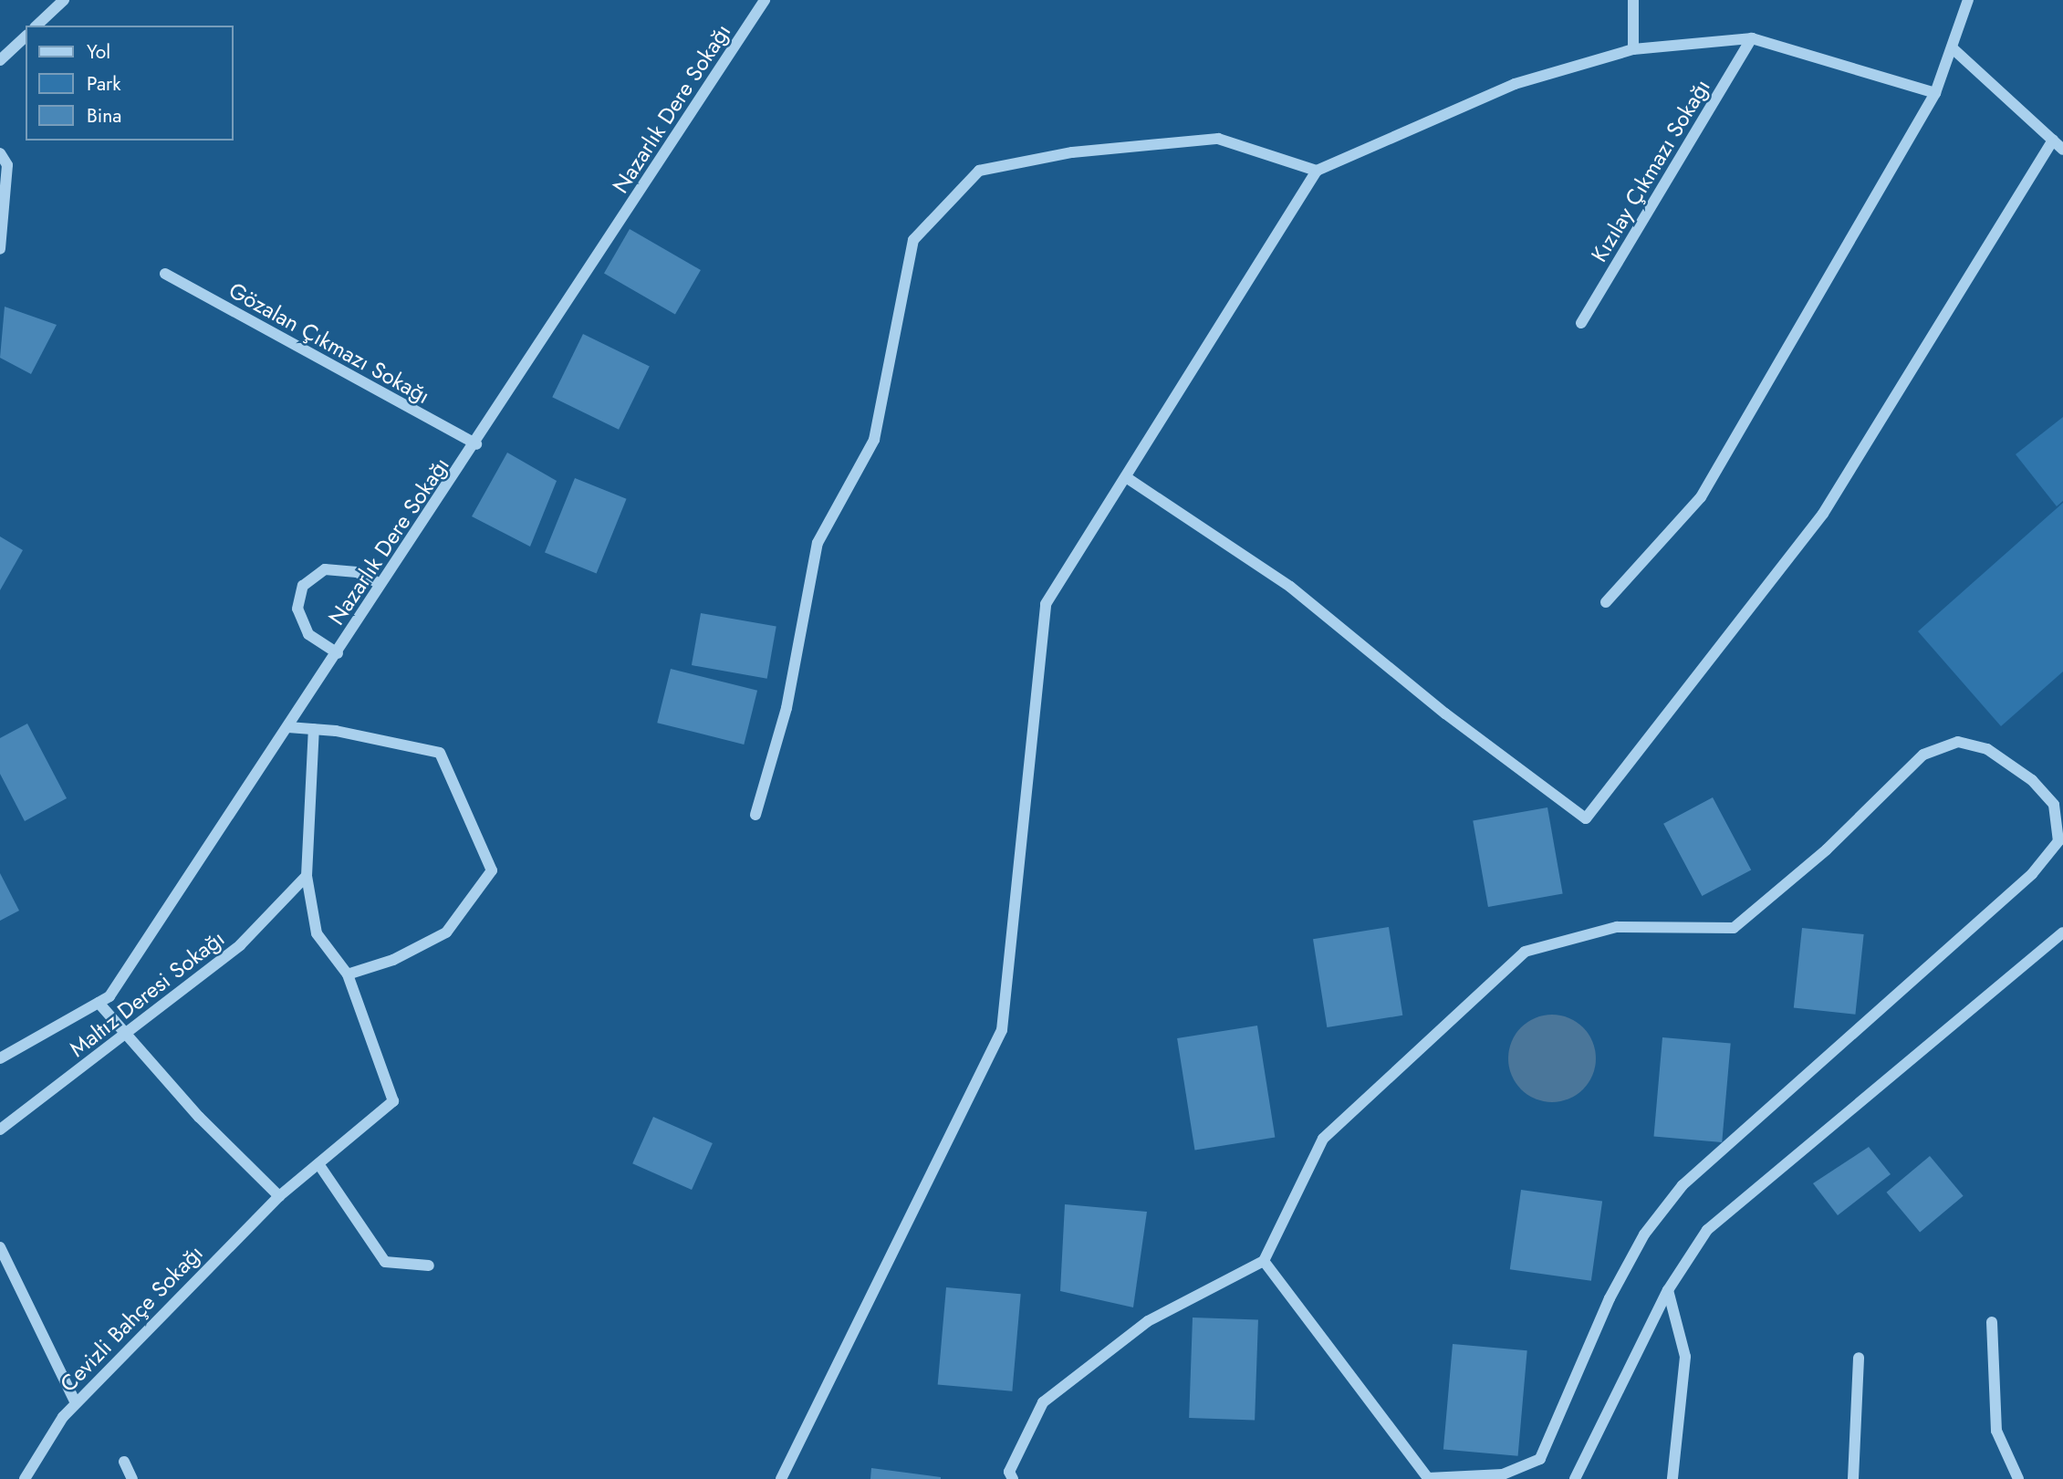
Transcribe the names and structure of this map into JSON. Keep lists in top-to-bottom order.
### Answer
{
  "streets": {
    "street": [
      "Nazarlık Dere Sokağı",
      "Kızılay Çıkmazı Sokağı",
      "Gözalan Çıkmazı Sokağı",
      "Maltız Deresi Sokağı",
      "Cevizli Bahçe Sokağı"
    ]
  },
  "crossings": [
    ["Nazarlık Dere Sokağı", "Gözalan Çıkmazı Sokağı"]
  ],
  "legend": ["Yol", "Park", "Bina"]
}
